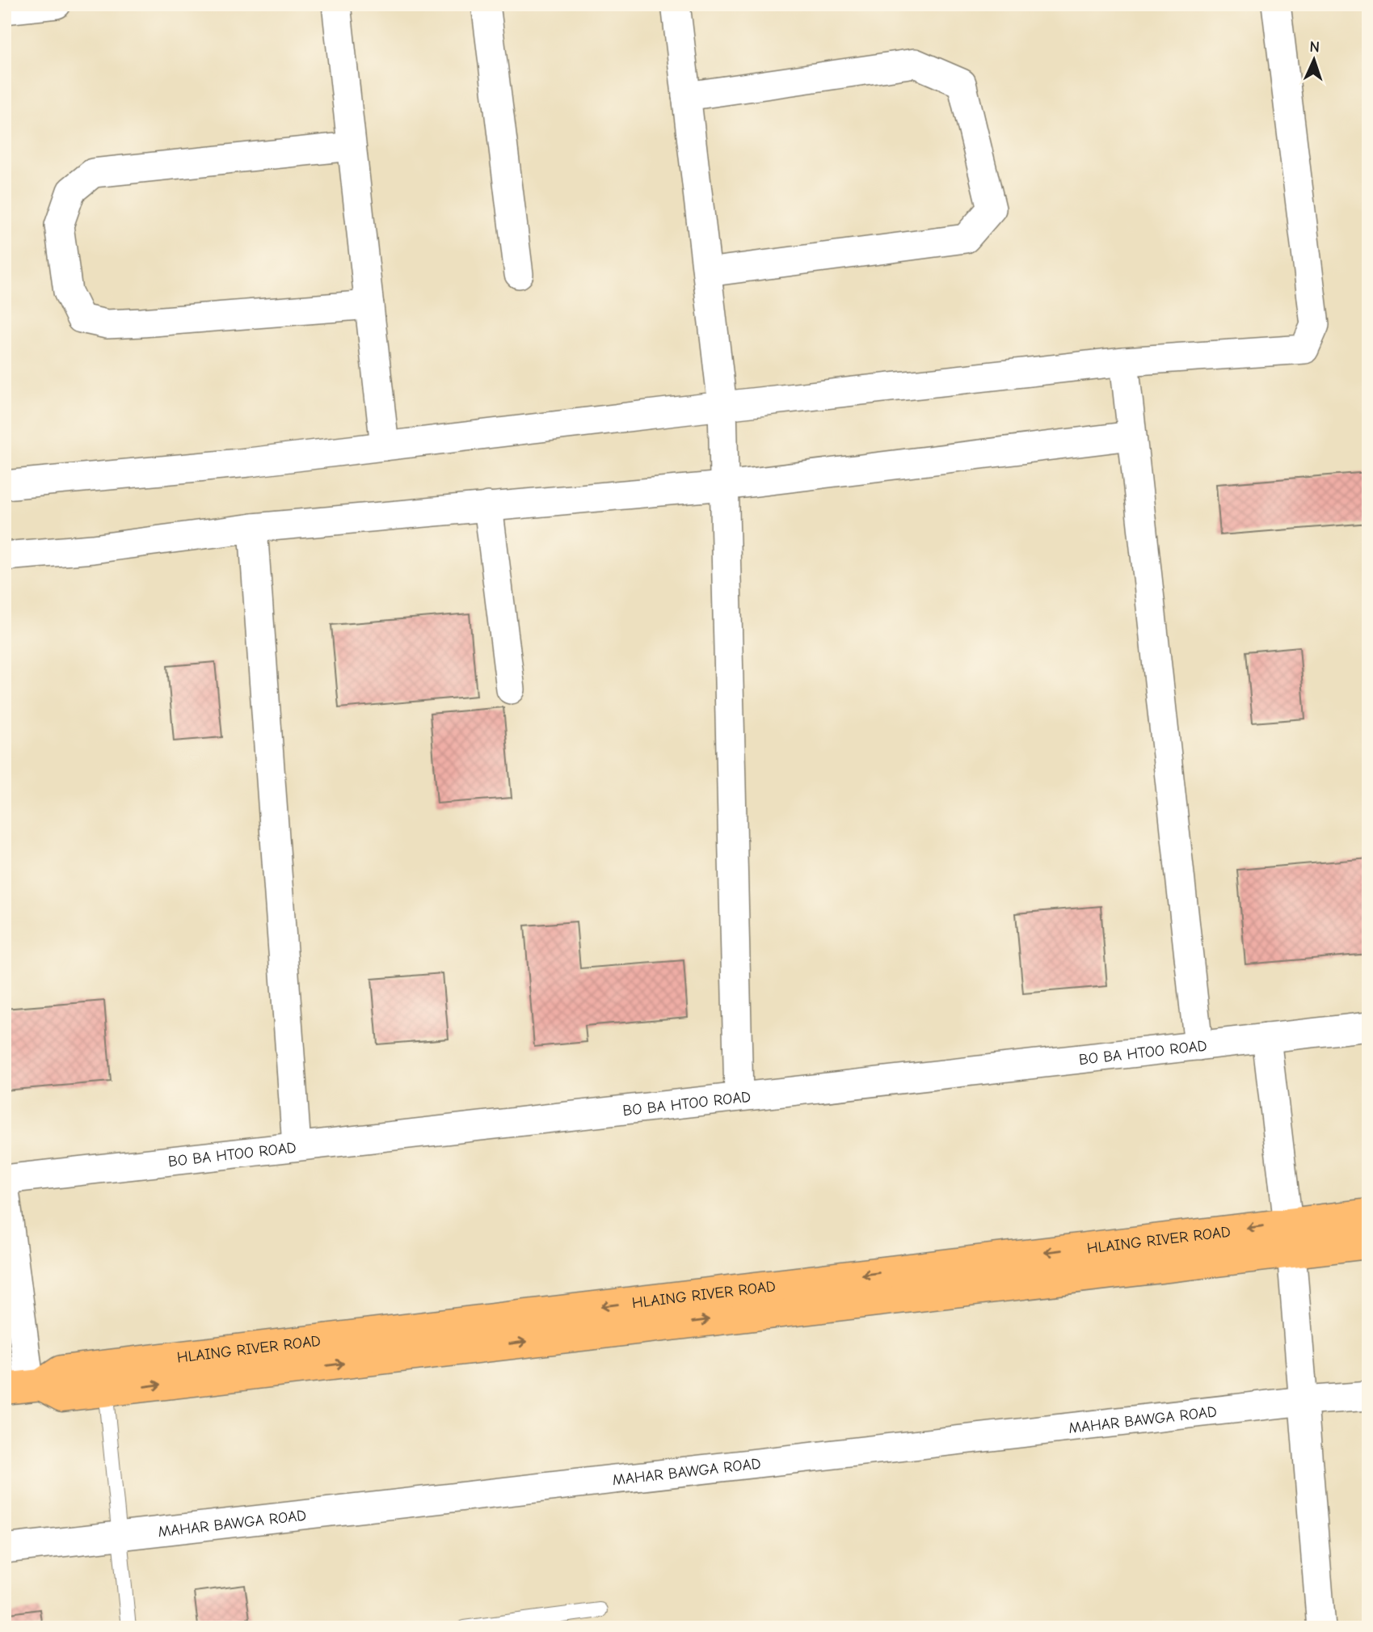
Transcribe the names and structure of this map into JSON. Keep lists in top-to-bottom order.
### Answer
{
  "streets": {
    "main road": ["HLAING RIVER ROAD"],
    "street": ["BO BA HTOO ROAD", "MAHAR BAWGA ROAD"]
  },
  "north": "top"
}
